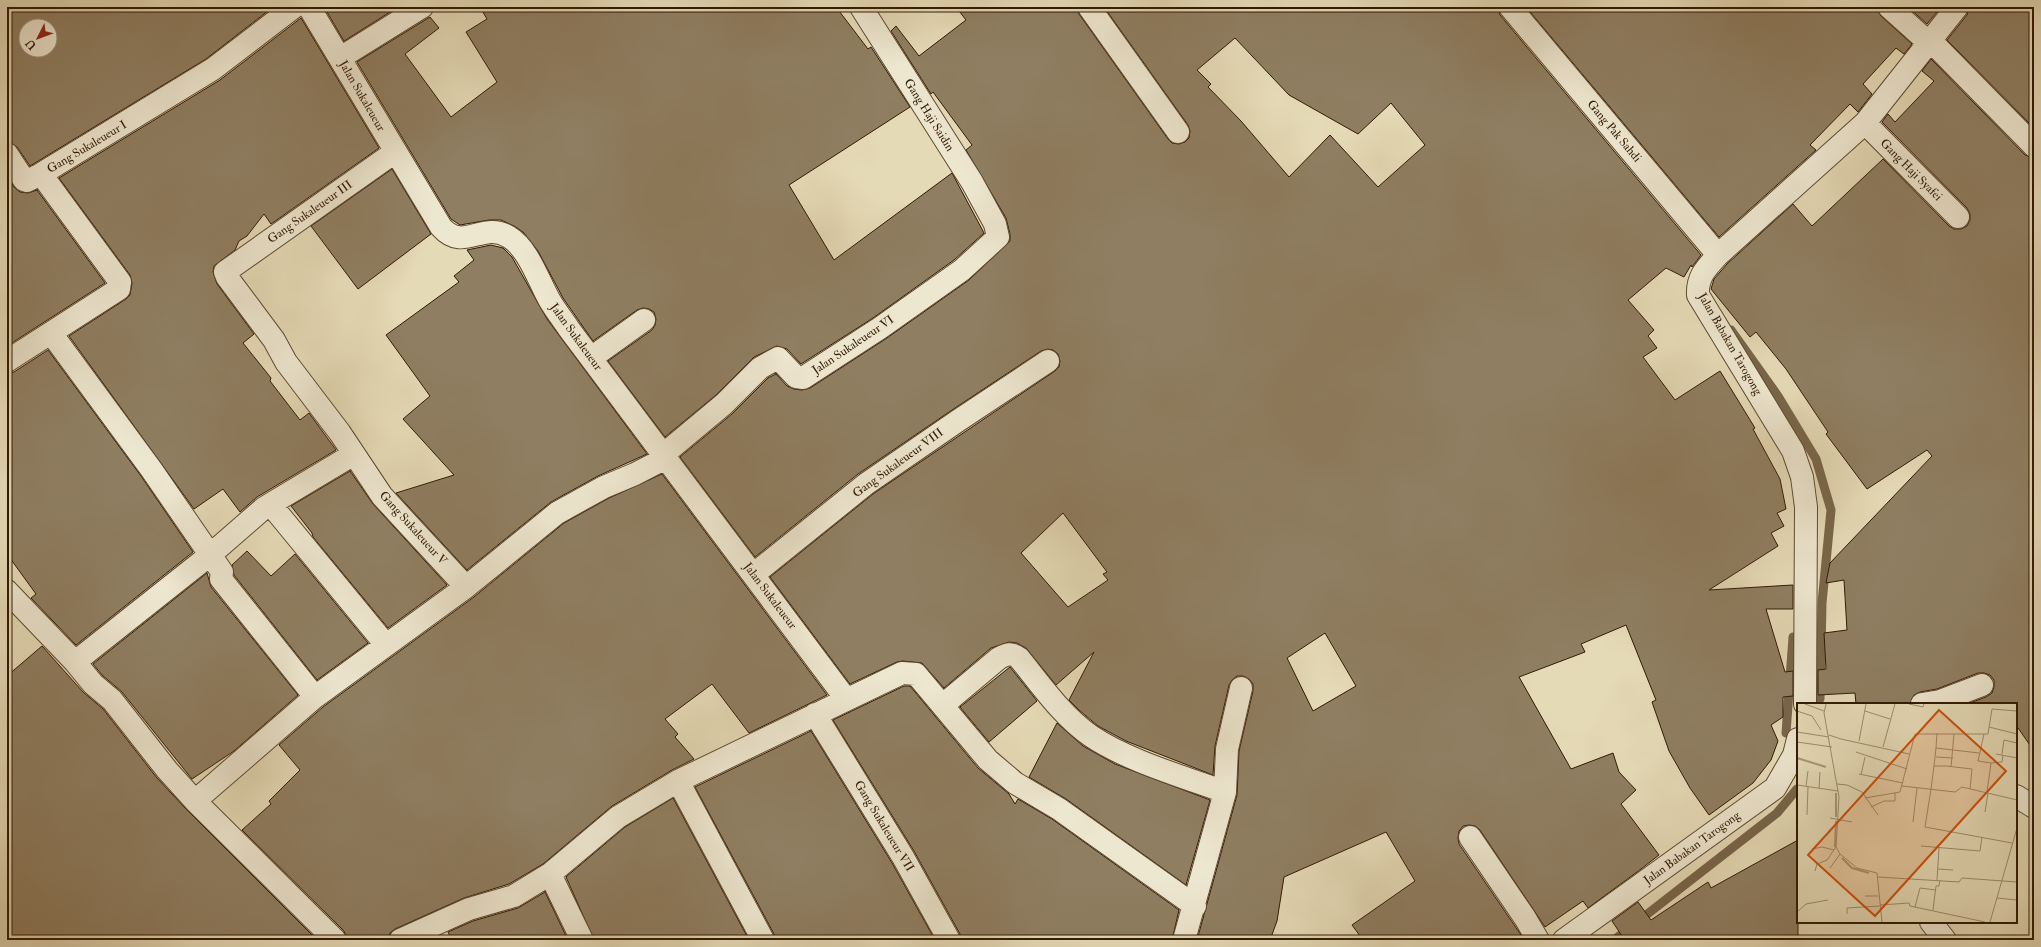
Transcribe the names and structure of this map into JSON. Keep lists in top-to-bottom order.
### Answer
{
  "streets": {
    "street": [
      "Jalan Sukaleueur",
      "Gang Haji Saidin",
      "Gang Pak Sahdi",
      "Gang Sukaleueur I",
      "Gang Haji Syafei",
      "Gang Sukaleueur III",
      "Jalan Babakan Tarogong",
      "Jalan Sukaleueur VI",
      "Gang Sukaleueur VIII",
      "Gang Sukaleueur V",
      "Gang Sukaleueur VII"
    ]
  },
  "crossings": [
    ["Jalan Sukaleueur", "Gang Sukaleueur III"],
    ["Jalan Sukaleueur", "Jalan Sukaleueur VI"],
    ["Jalan Sukaleueur", "Gang Sukaleueur VIII"],
    ["Gang Haji Saidin", "Jalan Sukaleueur VI"],
    ["Gang Pak Sahdi", "Jalan Babakan Tarogong"],
    ["Gang Haji Syafei", "Jalan Babakan Tarogong"],
    ["Gang Sukaleueur III", "Gang Sukaleueur V"]
  ],
  "north": "bottom left"
}
